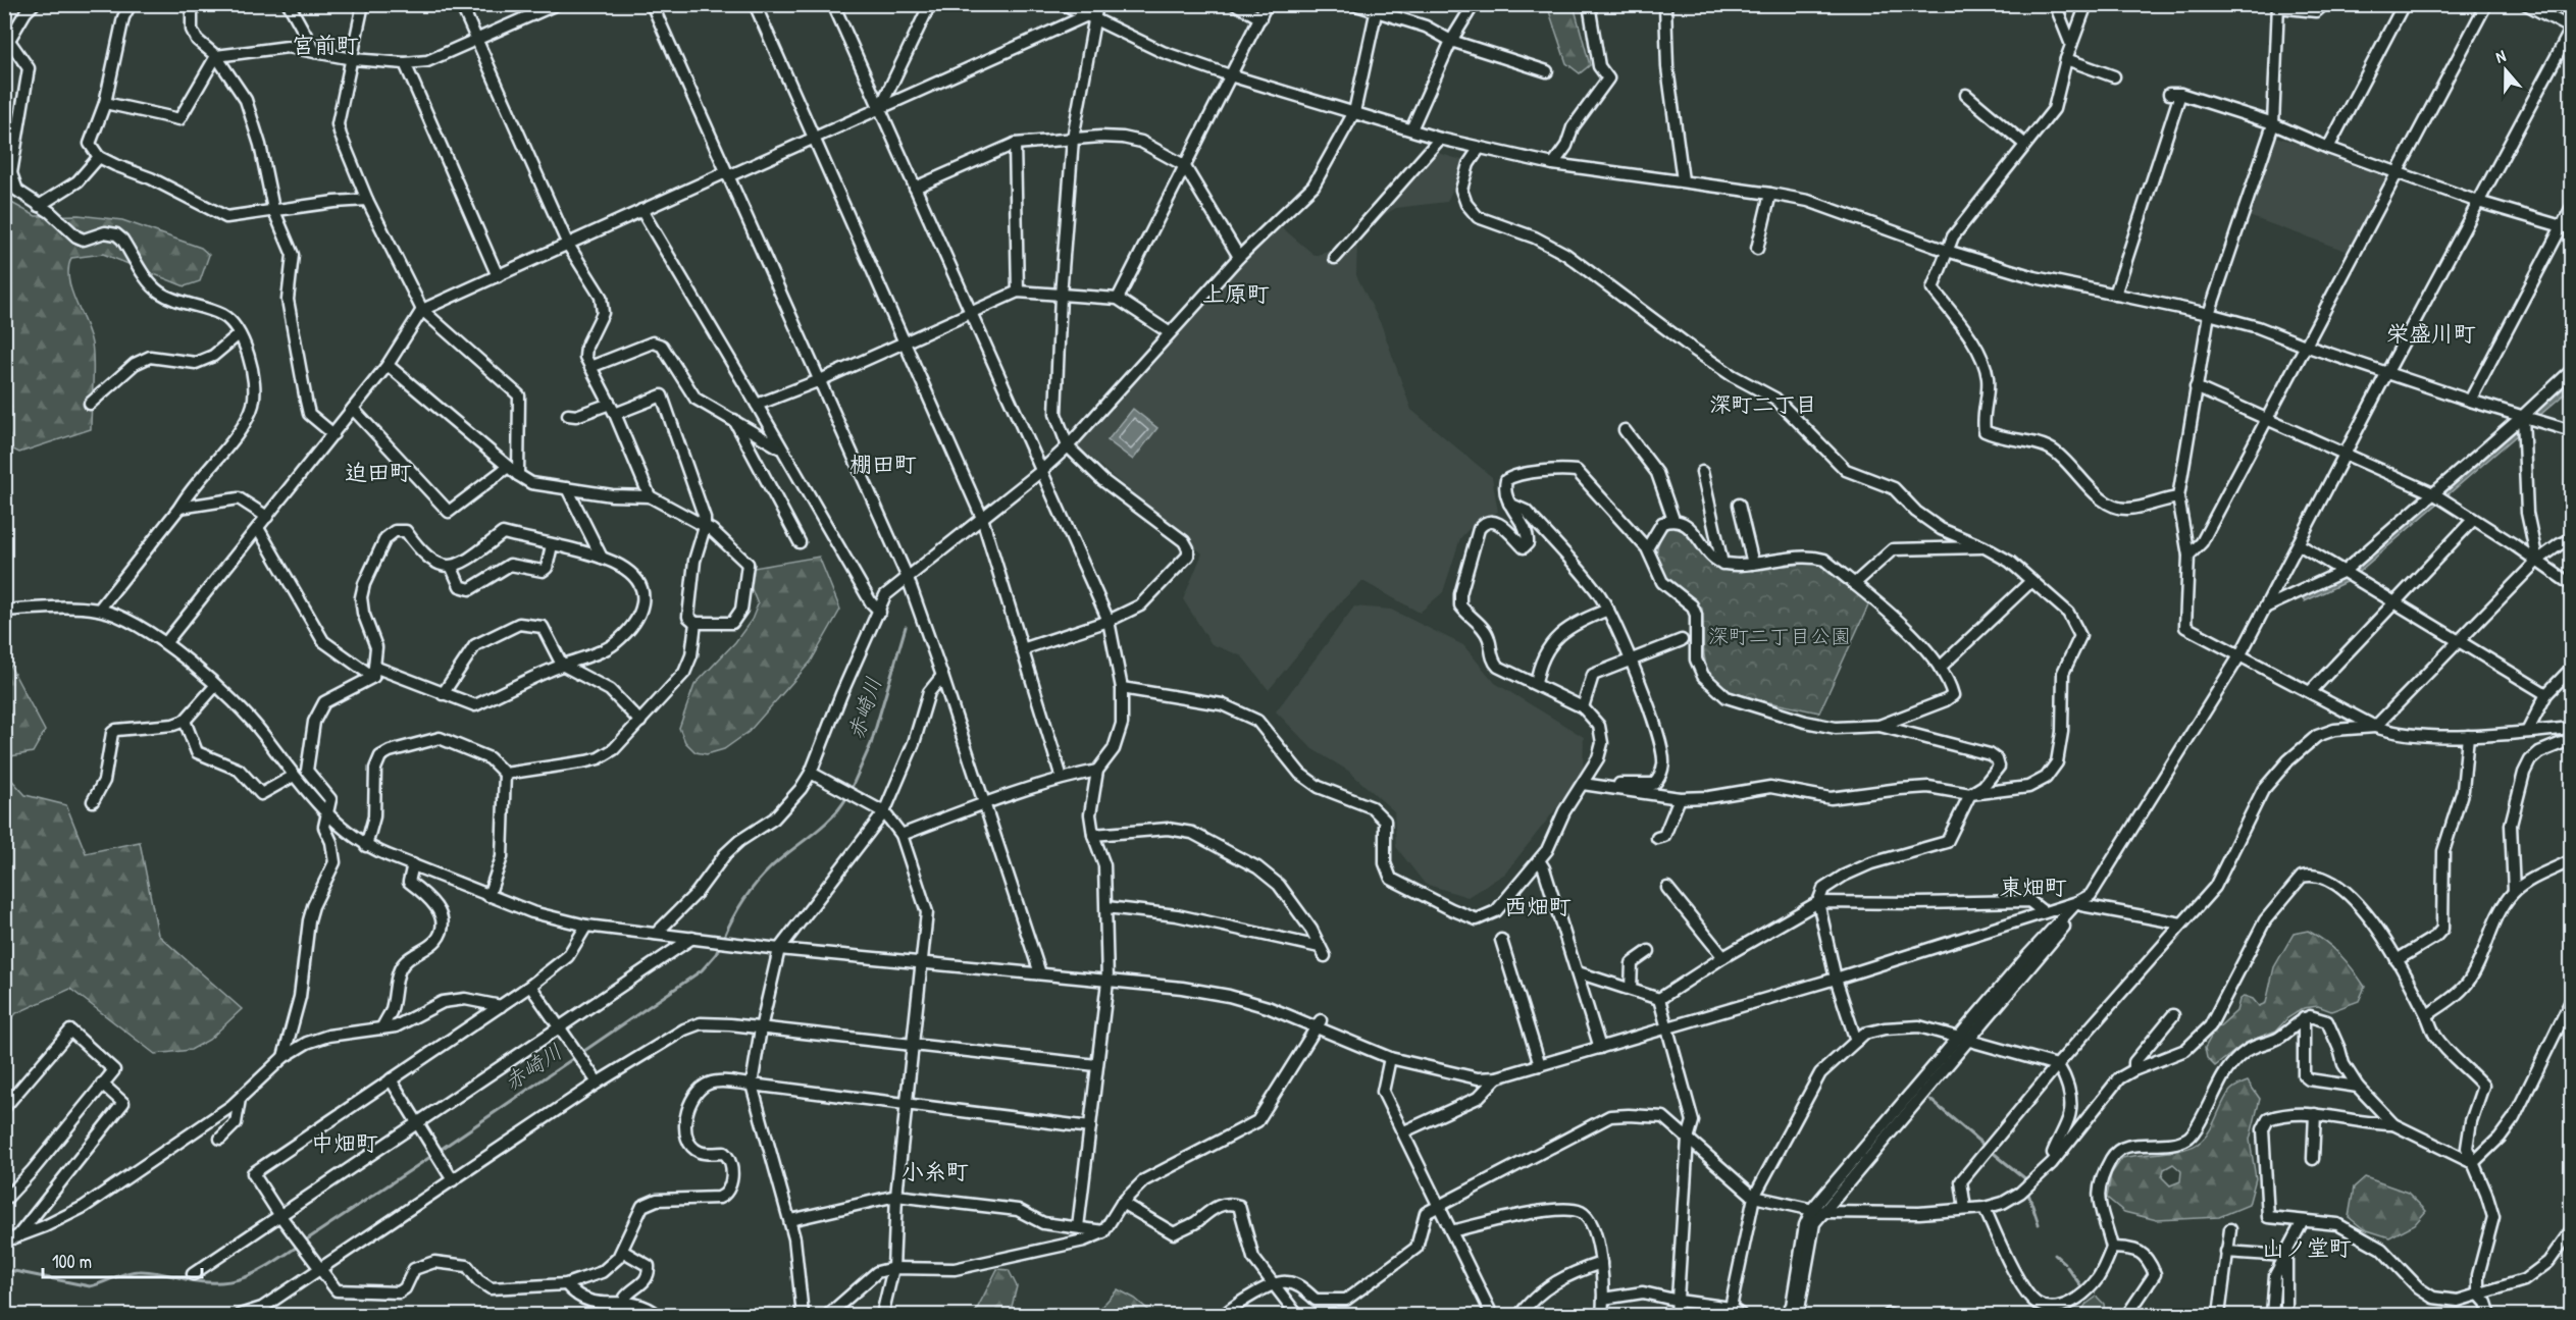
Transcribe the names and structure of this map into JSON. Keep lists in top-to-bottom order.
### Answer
{
  "districts": [
    "宮前町",
    "上原町",
    "栄盛川町",
    "深町二丁目",
    "棚田町",
    "迫田町",
    "東畑町",
    "西畑町",
    "中畑町",
    "小糸町",
    "山ノ堂町"
  ],
  "water": ["赤崎川"],
  "parks": ["深町二丁目公園"],
  "scale_bar": "100 m",
  "north": "top"
}
